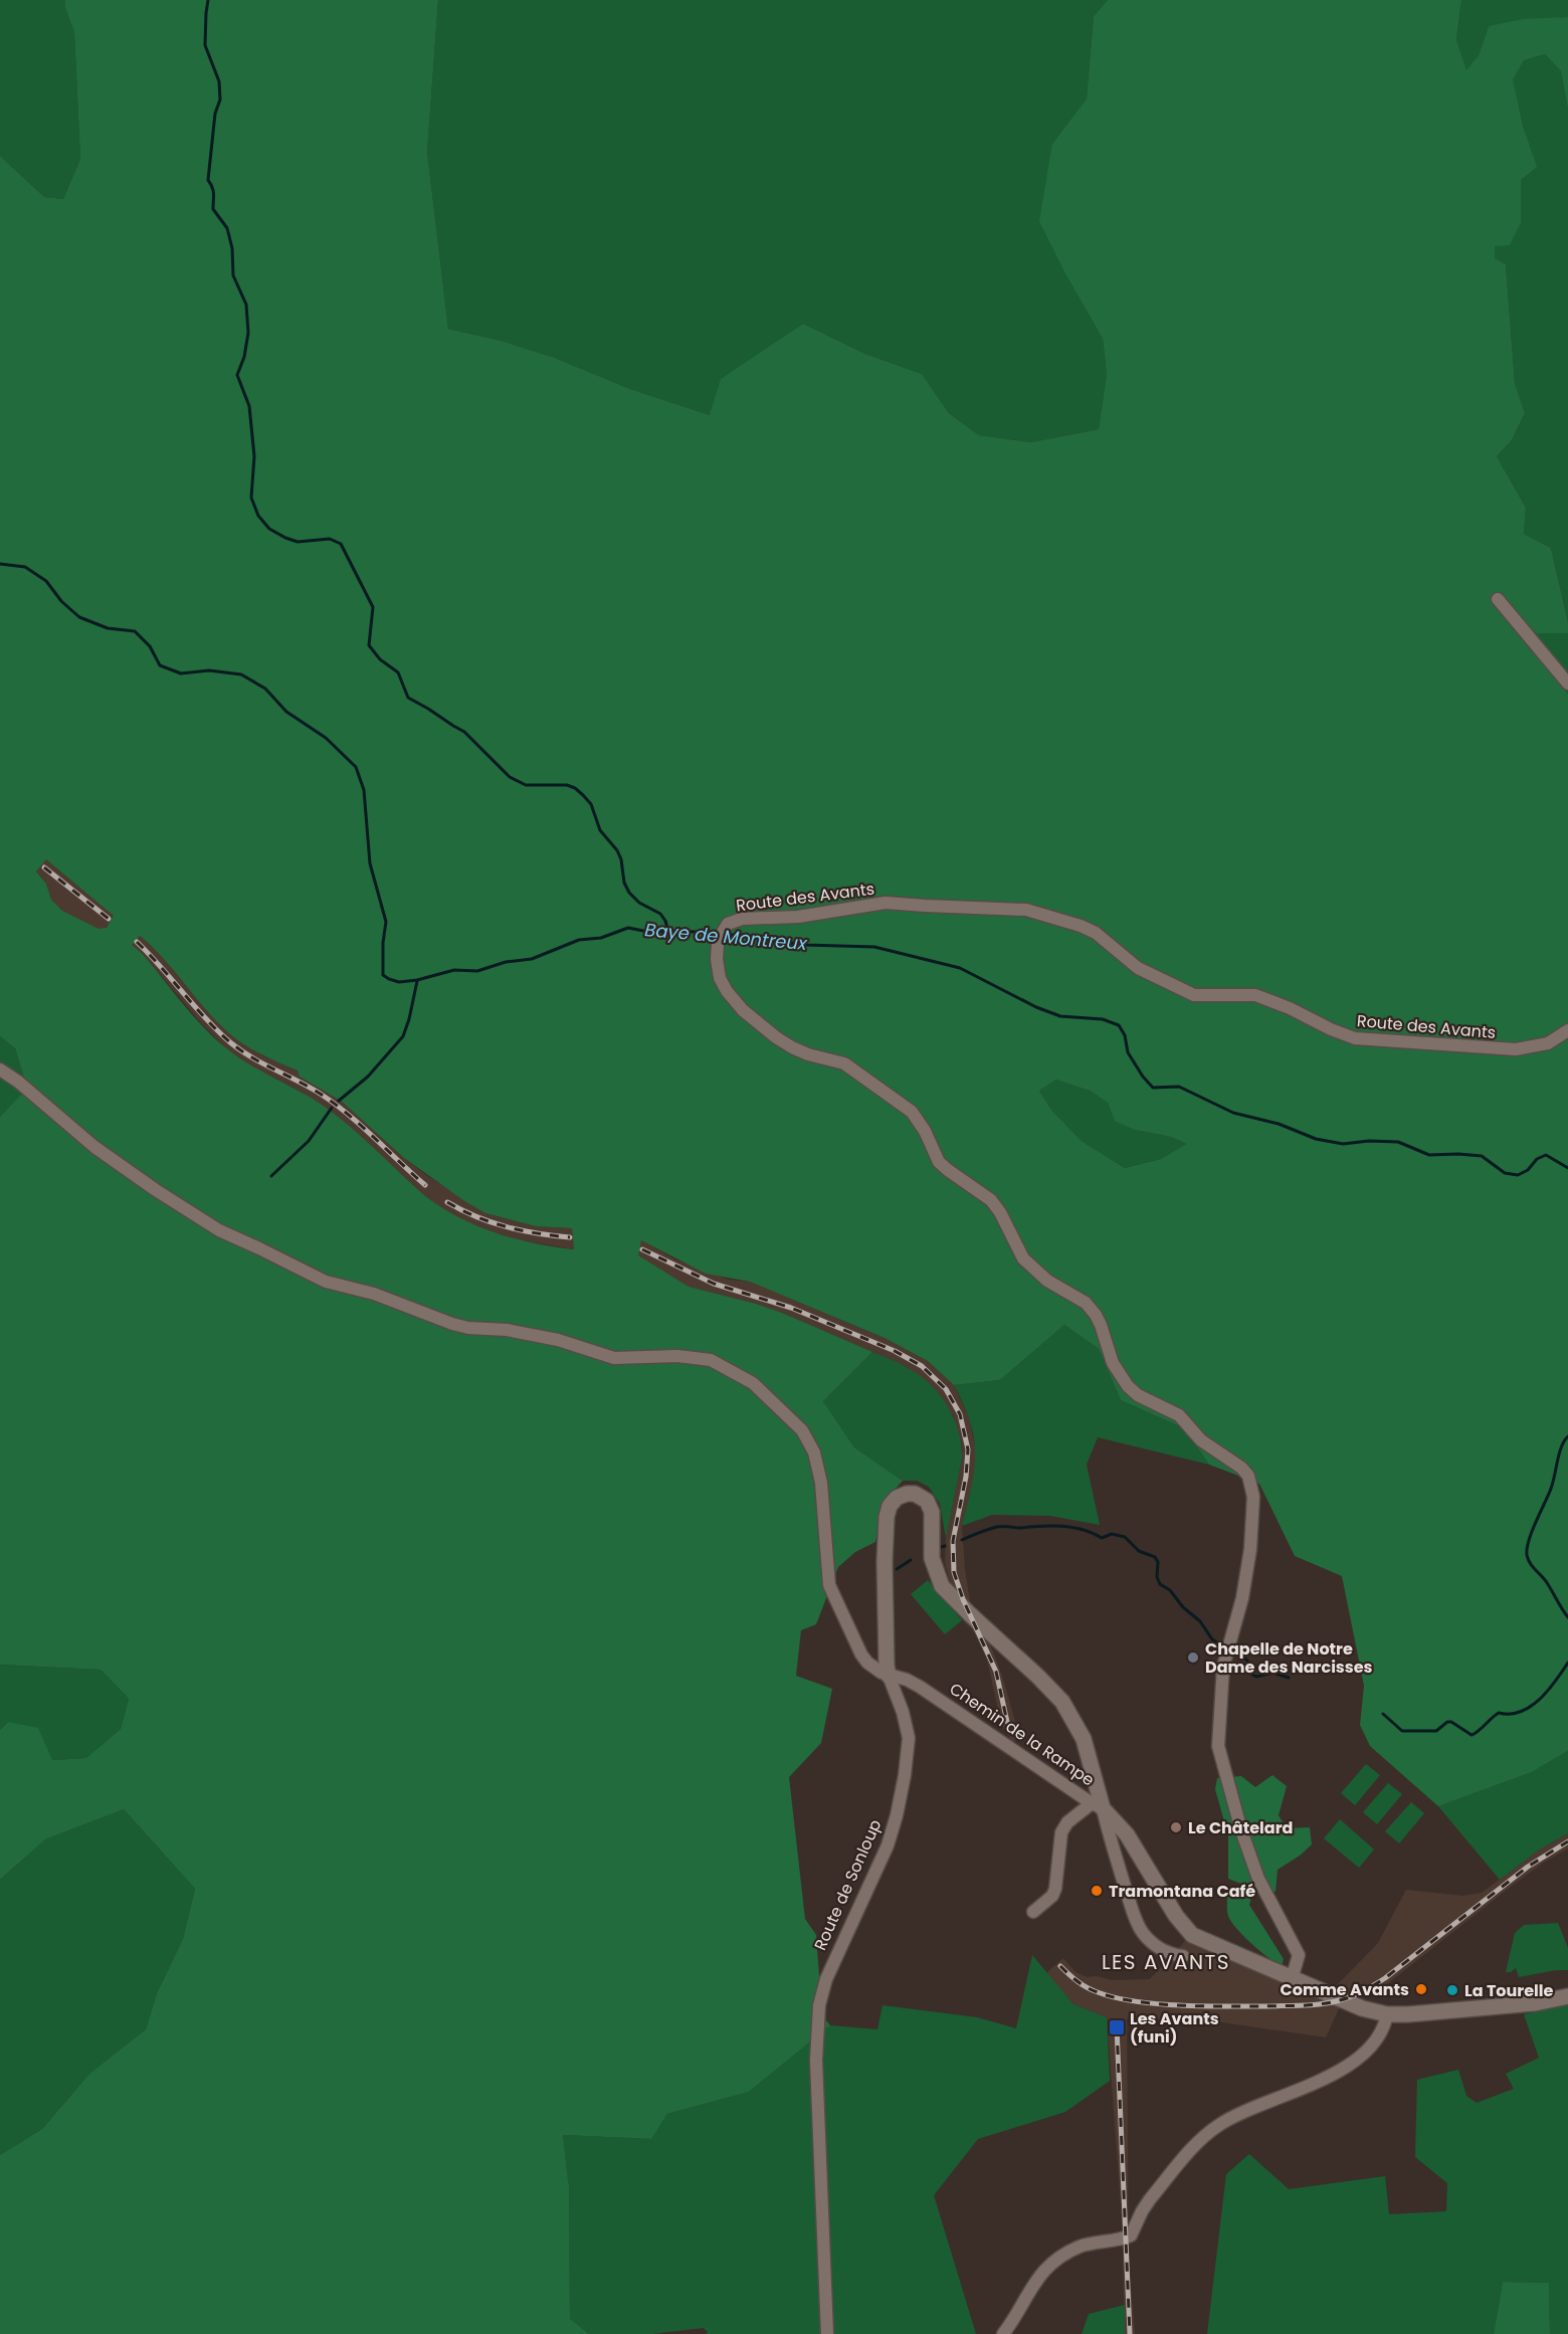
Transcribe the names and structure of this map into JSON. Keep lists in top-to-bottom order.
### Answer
{
  "streets": {
    "street": ["Route des Avants", "Chemin de la Rampe", "Route de Sonloup"]
  },
  "crossings": [
    ["Chemin de la Rampe", "Route de Sonloup"]
  ],
  "districts": ["LES AVANTS"],
  "water": ["Baye de Montreux"],
  "places": {
    "other": [
      "Chapelle de Notre Dame des Narcisses",
      "Le Châtelard",
      "Tramontana Café",
      "Comme Avants",
      "La Tourelle"
    ],
    "transit": ["Les Avants (funi)"]
  }
}
